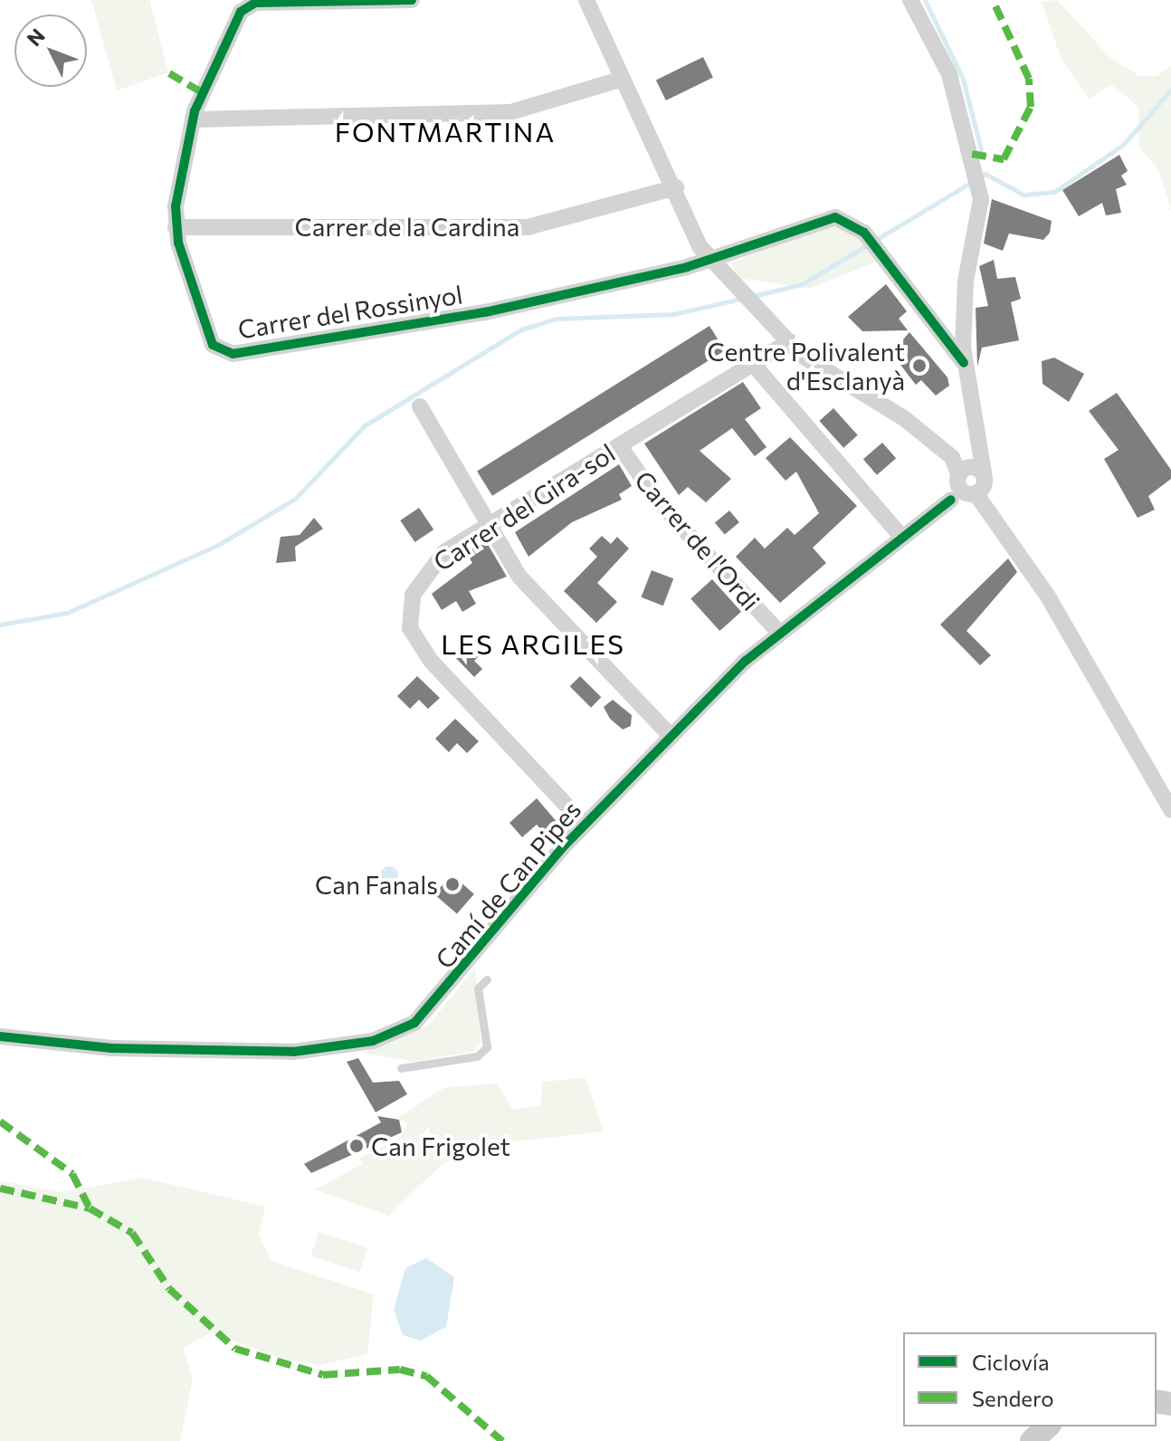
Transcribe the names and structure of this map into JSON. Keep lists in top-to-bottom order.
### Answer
{
  "streets": {
    "street": [
      "Carrer de la Cardina",
      "Carrer del Rossinyol",
      "Carrer del Gira-sol",
      "Carrer de l'Ordi",
      "Camí de Can Pipes"
    ]
  },
  "crossings": [
    ["Carrer de la Cardina", "Carrer del Rossinyol"],
    ["Carrer del Gira-sol", "Carrer de l'Ordi"],
    ["Carrer del Gira-sol", "Camí de Can Pipes"],
    ["Carrer de l'Ordi", "Camí de Can Pipes"]
  ],
  "districts": ["FONTMARTINA", "LES ARGILES"],
  "places": ["Centre Polivalent d'Esclanyà", "Can Fanals", "Can Frigolet"],
  "legend": ["Ciclovía", "Sendero"],
  "north": "top left"
}
